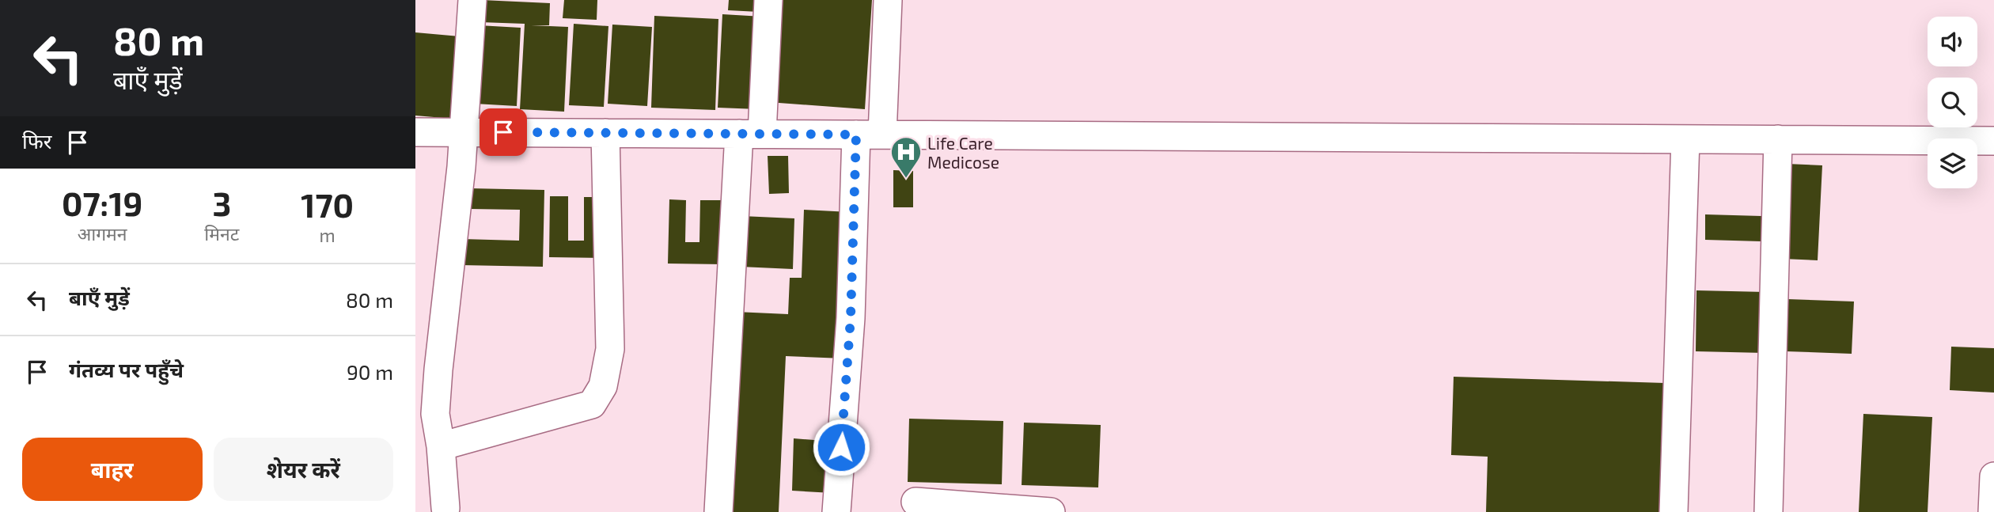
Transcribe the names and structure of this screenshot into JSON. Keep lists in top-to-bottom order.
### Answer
{
  "places": {
    "hospital": ["Life Care Medicose"]
  },
  "page": {
    "turn": ["80 m", "बाएँ मुड़ें"],
    "then": "फिर",
    "eta": [
      "07:19",
      "आगमन",
      "3",
      "मिनट",
      "170",
      "m"
    ],
    "list": [
      {
        "name": "बाएँ मुड़ें",
        "value": "80 m"
      },
      {
        "name": "गंतव्य पर पहुँचे",
        "value": "90 m"
      }
    ],
    "buttons": ["बाहर", "शेयर करें"]
  }
}
